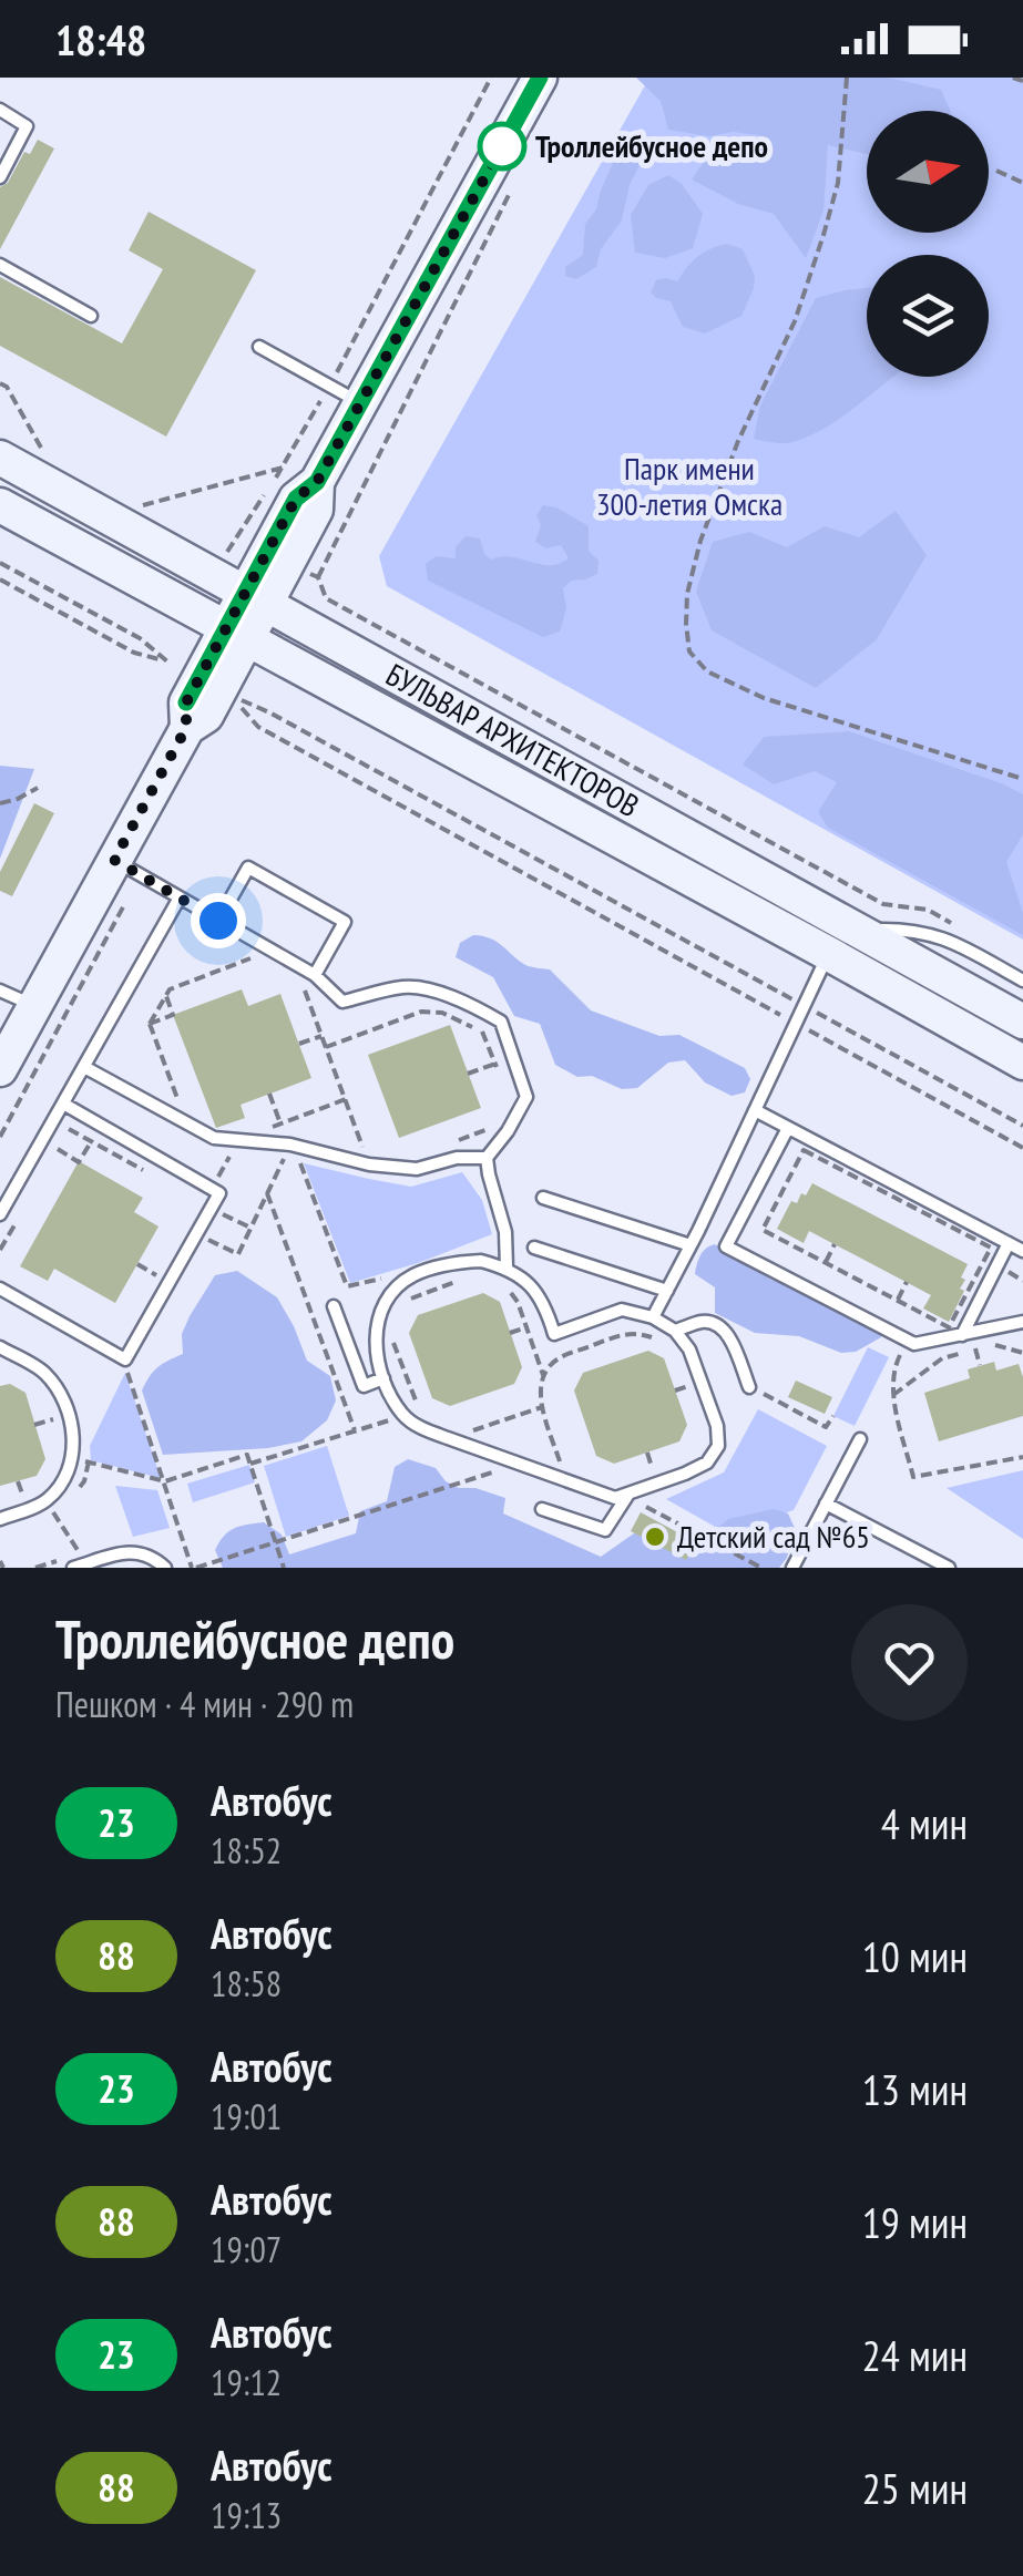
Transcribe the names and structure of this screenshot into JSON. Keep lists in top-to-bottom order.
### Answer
{
  "streets": {
    "main road": ["БУЛЬВАР АРХИТЕКТОРОВ"]
  },
  "parks": ["Парк имени 300-летия Омска"],
  "places": ["Троллейбусное депо", "Детский сад №65"],
  "lines": ["bus line 23"],
  "north": "right",
  "page": {
    "status": "18:48",
    "heading": ["Троллейбусное депо", "Пешком · 4 мин · 290 m"],
    "list": [
      {
        "mark": "23",
        "name": "Автобус",
        "note": "18:52",
        "value": "4 мин"
      },
      {
        "mark": "88",
        "name": "Автобус",
        "note": "18:58",
        "value": "10 мин"
      },
      {
        "mark": "23",
        "name": "Автобус",
        "note": "19:01",
        "value": "13 мин"
      },
      {
        "mark": "88",
        "name": "Автобус",
        "note": "19:07",
        "value": "19 мин"
      },
      {
        "mark": "23",
        "name": "Автобус",
        "note": "19:12",
        "value": "24 мин"
      },
      {
        "mark": "88",
        "name": "Автобус",
        "note": "19:13",
        "value": "25 мин"
      }
    ]
  }
}
